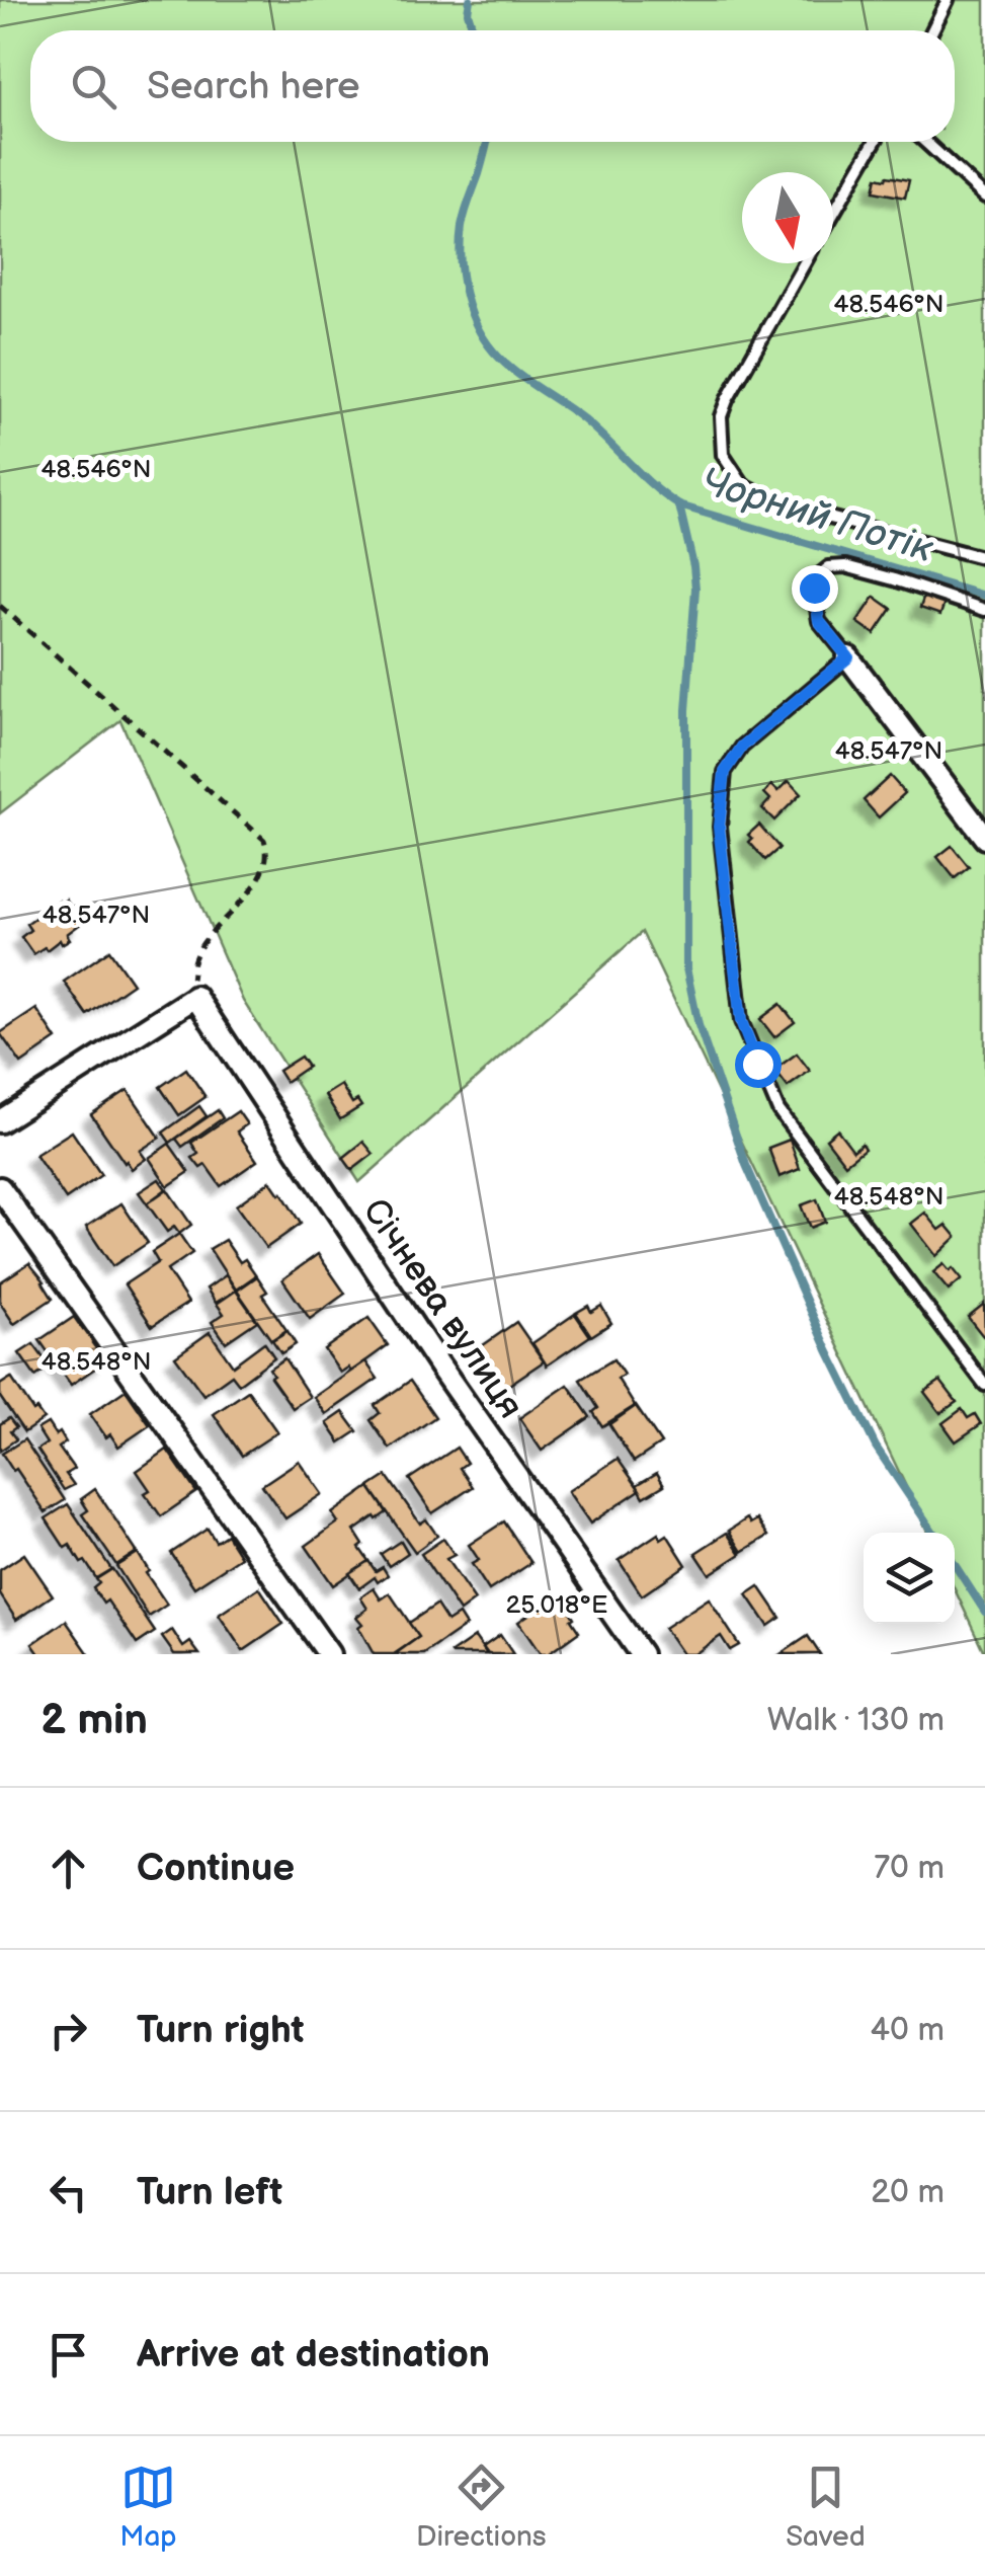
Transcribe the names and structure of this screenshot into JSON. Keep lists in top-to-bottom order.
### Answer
{
  "streets": {
    "street": ["Січнева вулиця"]
  },
  "water": ["Чорний Потік"],
  "north": "bottom",
  "page": {
    "search": "Search here",
    "heading": ["2 min", "Walk · 130 m"],
    "list": [
      ["Continue", "70 m"],
      ["Turn right", "40 m"],
      ["Turn left", "20 m"],
      "Arrive at destination"
    ],
    "nav": ["Map", "Directions", "Saved"]
  },
  "coordinates": [
    "48.546°N",
    "48.547°N",
    "48.548°N",
    "25.018°E"
  ]
}
